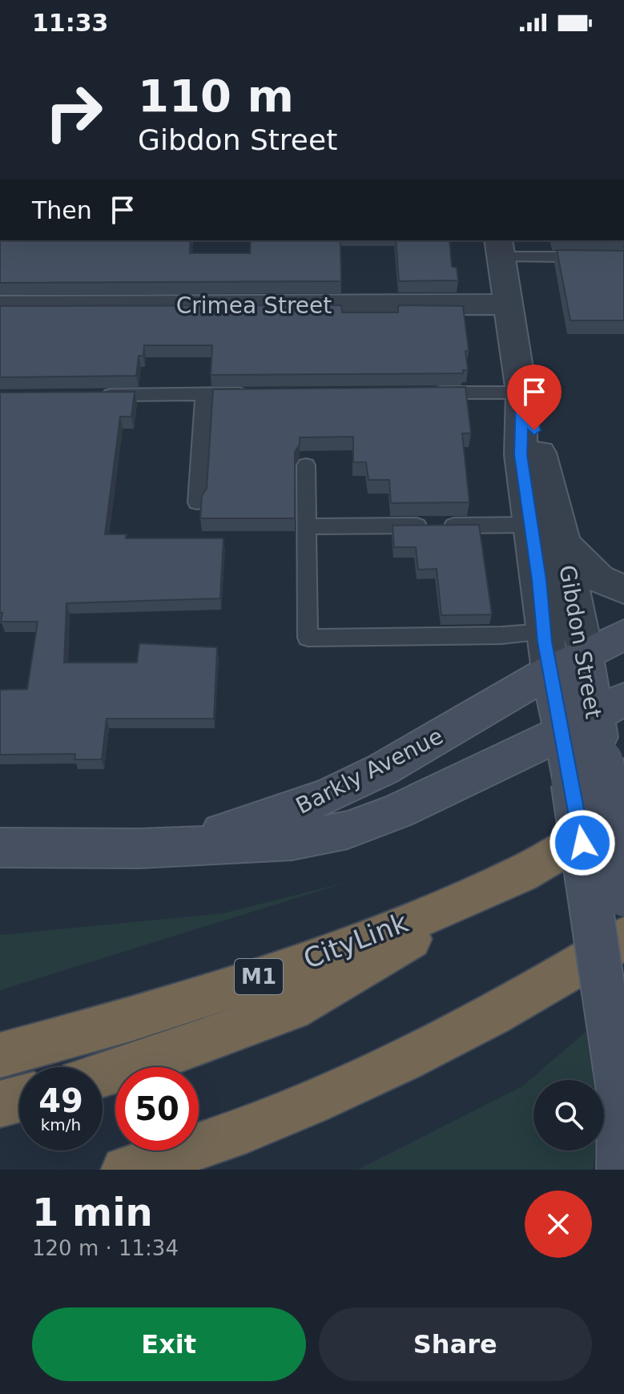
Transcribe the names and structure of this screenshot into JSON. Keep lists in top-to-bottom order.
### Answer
{
  "streets": {
    "highway": ["CityLink", "M1"],
    "main road": ["Gibdon Street", "Barkly Avenue"],
    "street": ["Crimea Street"]
  },
  "crossings": [
    ["Crimea Street", "Gibdon Street"],
    ["Gibdon Street", "Barkly Avenue"],
    ["CityLink", "M1"]
  ],
  "page": {
    "status": "11:33",
    "turn": ["110 m", "Gibdon Street"],
    "then": "Then",
    "speed": "49 km/h",
    "limit": "50",
    "heading": ["1 min", "120 m · 11:34"],
    "buttons": ["Exit", "Share"]
  }
}
